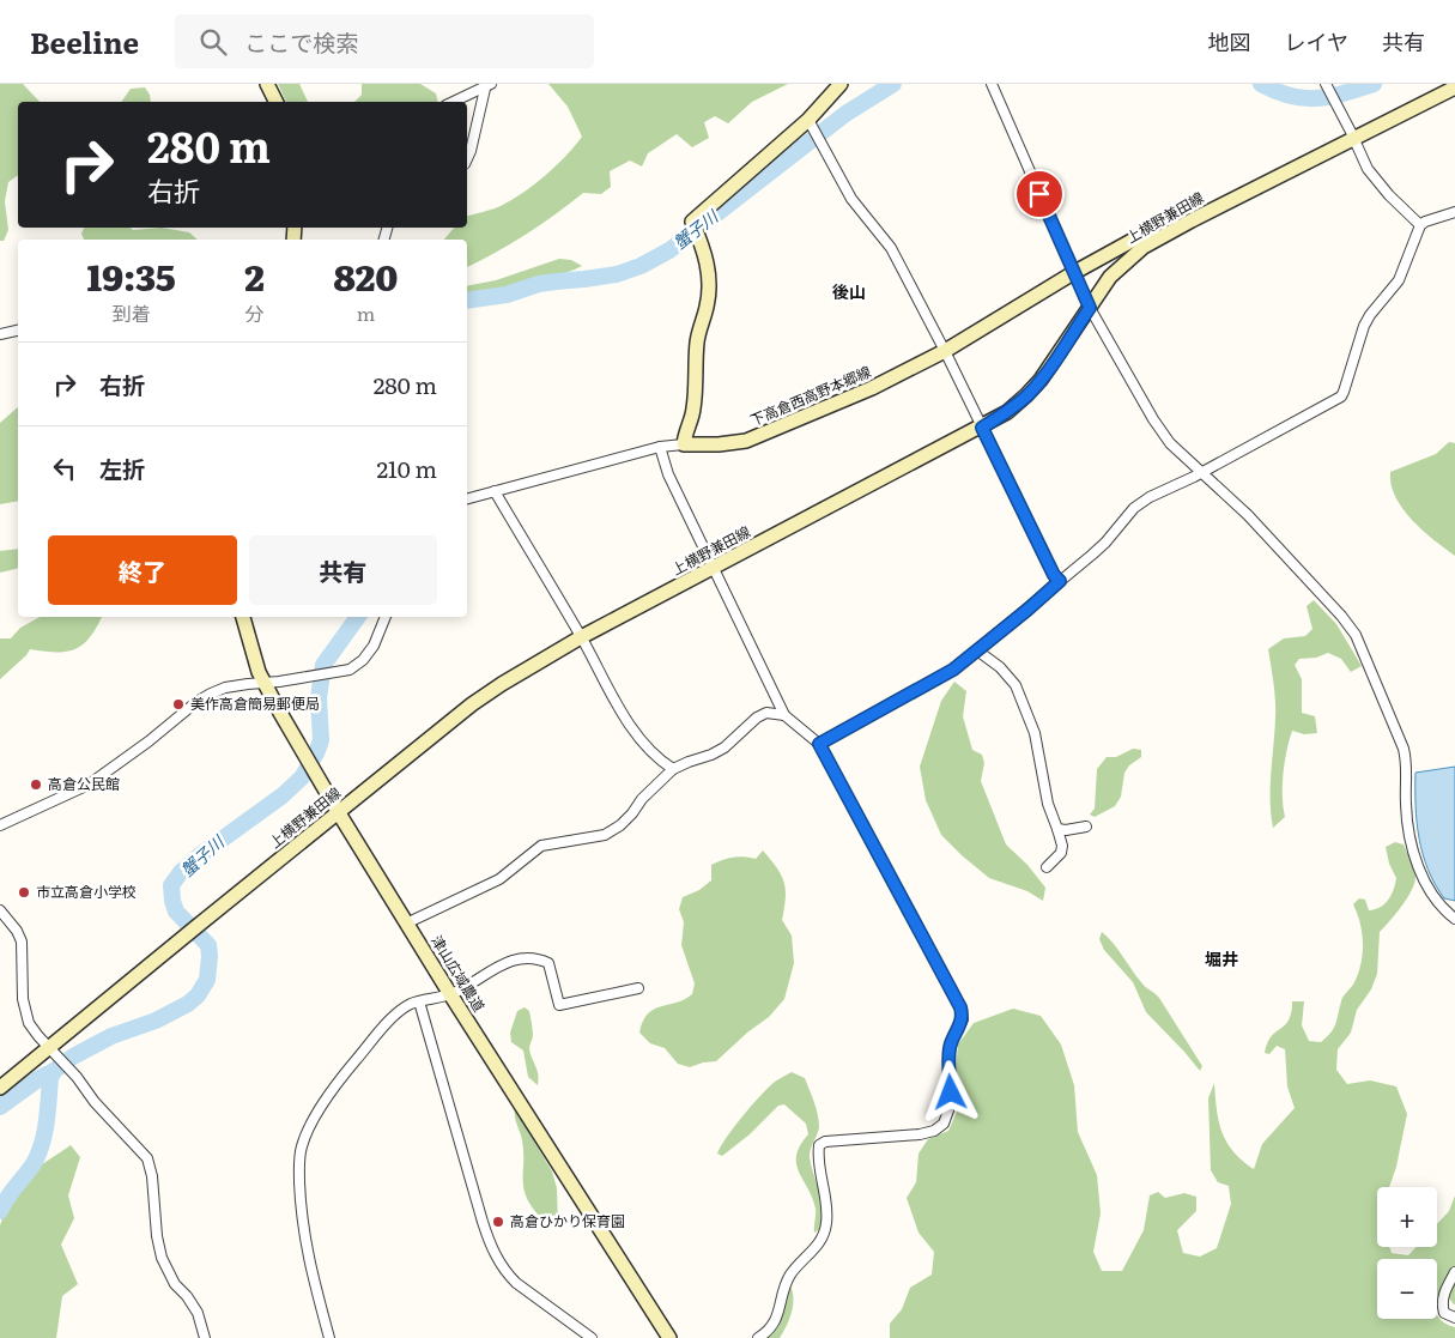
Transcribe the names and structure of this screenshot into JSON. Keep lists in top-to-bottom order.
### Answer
{
  "streets": {
    "main road": ["上横野兼田線", "下高倉西高野本郷線", "津山広域農道"]
  },
  "crossings": [
    ["上横野兼田線", "下高倉西高野本郷線"],
    ["上横野兼田線", "津山広域農道"]
  ],
  "districts": ["後山", "堀井"],
  "water": ["蟹子川"],
  "places": [
    "美作高倉簡易郵便局",
    "高倉公民館",
    "市立高倉小学校",
    "高倉ひかり保育園"
  ],
  "page": {
    "header": "Beeline",
    "search": "ここで検索",
    "nav": ["地図", "レイヤ", "共有"],
    "turn": ["280 m", "右折"],
    "eta": [
      "19:35",
      "到着",
      "2",
      "分",
      "820",
      "m"
    ],
    "list": [
      {
        "name": "右折",
        "value": "280 m"
      },
      {
        "name": "左折",
        "value": "210 m"
      }
    ],
    "buttons": ["終了", "共有"],
    "map_buttons": ["+", "−"]
  }
}
